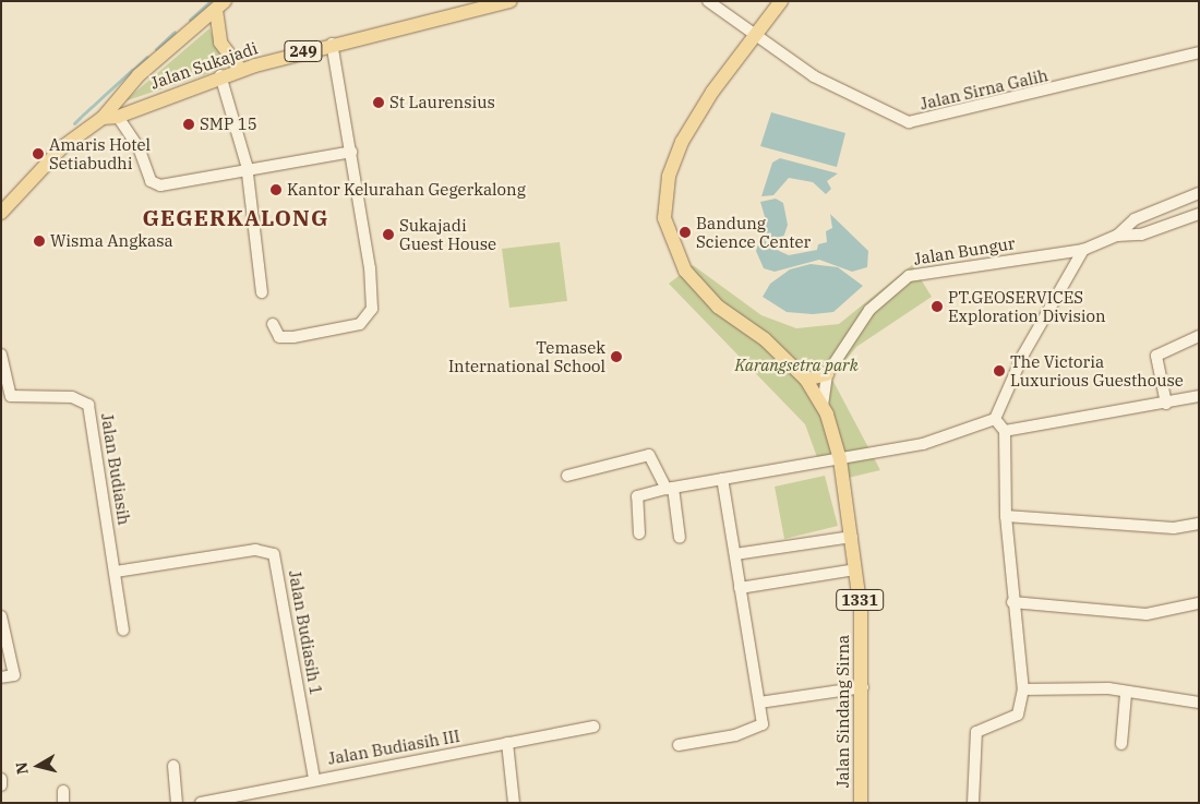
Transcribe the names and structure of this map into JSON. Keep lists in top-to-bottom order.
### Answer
{
  "streets": {
    "main road": [
      "249",
      "Jalan Sukajadi",
      "1331",
      "Jalan Sindang Sirna"
    ],
    "street": [
      "Jalan Sirna Galih",
      "Jalan Bungur",
      "Jalan Budiasih",
      "Jalan Budiasih 1",
      "Jalan Budiasih III"
    ]
  },
  "crossings": [
    ["Jalan Sirna Galih", "Jalan Sindang Sirna"],
    ["Jalan Bungur", "Jalan Sindang Sirna"],
    ["Jalan Budiasih", "Jalan Budiasih 1"],
    ["Jalan Budiasih 1", "Jalan Budiasih III"]
  ],
  "districts": ["GEGERKALONG"],
  "parks": ["Karangsetra park"],
  "places": [
    "St Laurensius",
    "SMP 15",
    "Amaris Hotel Setiabudhi",
    "Kantor Kelurahan Gegerkalong",
    "Bandung Science Center",
    "Sukajadi Guest House",
    "Wisma Angkasa",
    "PT.GEOSERVICES Exploration Division",
    "Temasek International School",
    "The Victoria Luxurious Guesthouse"
  ],
  "north": "left"
}
